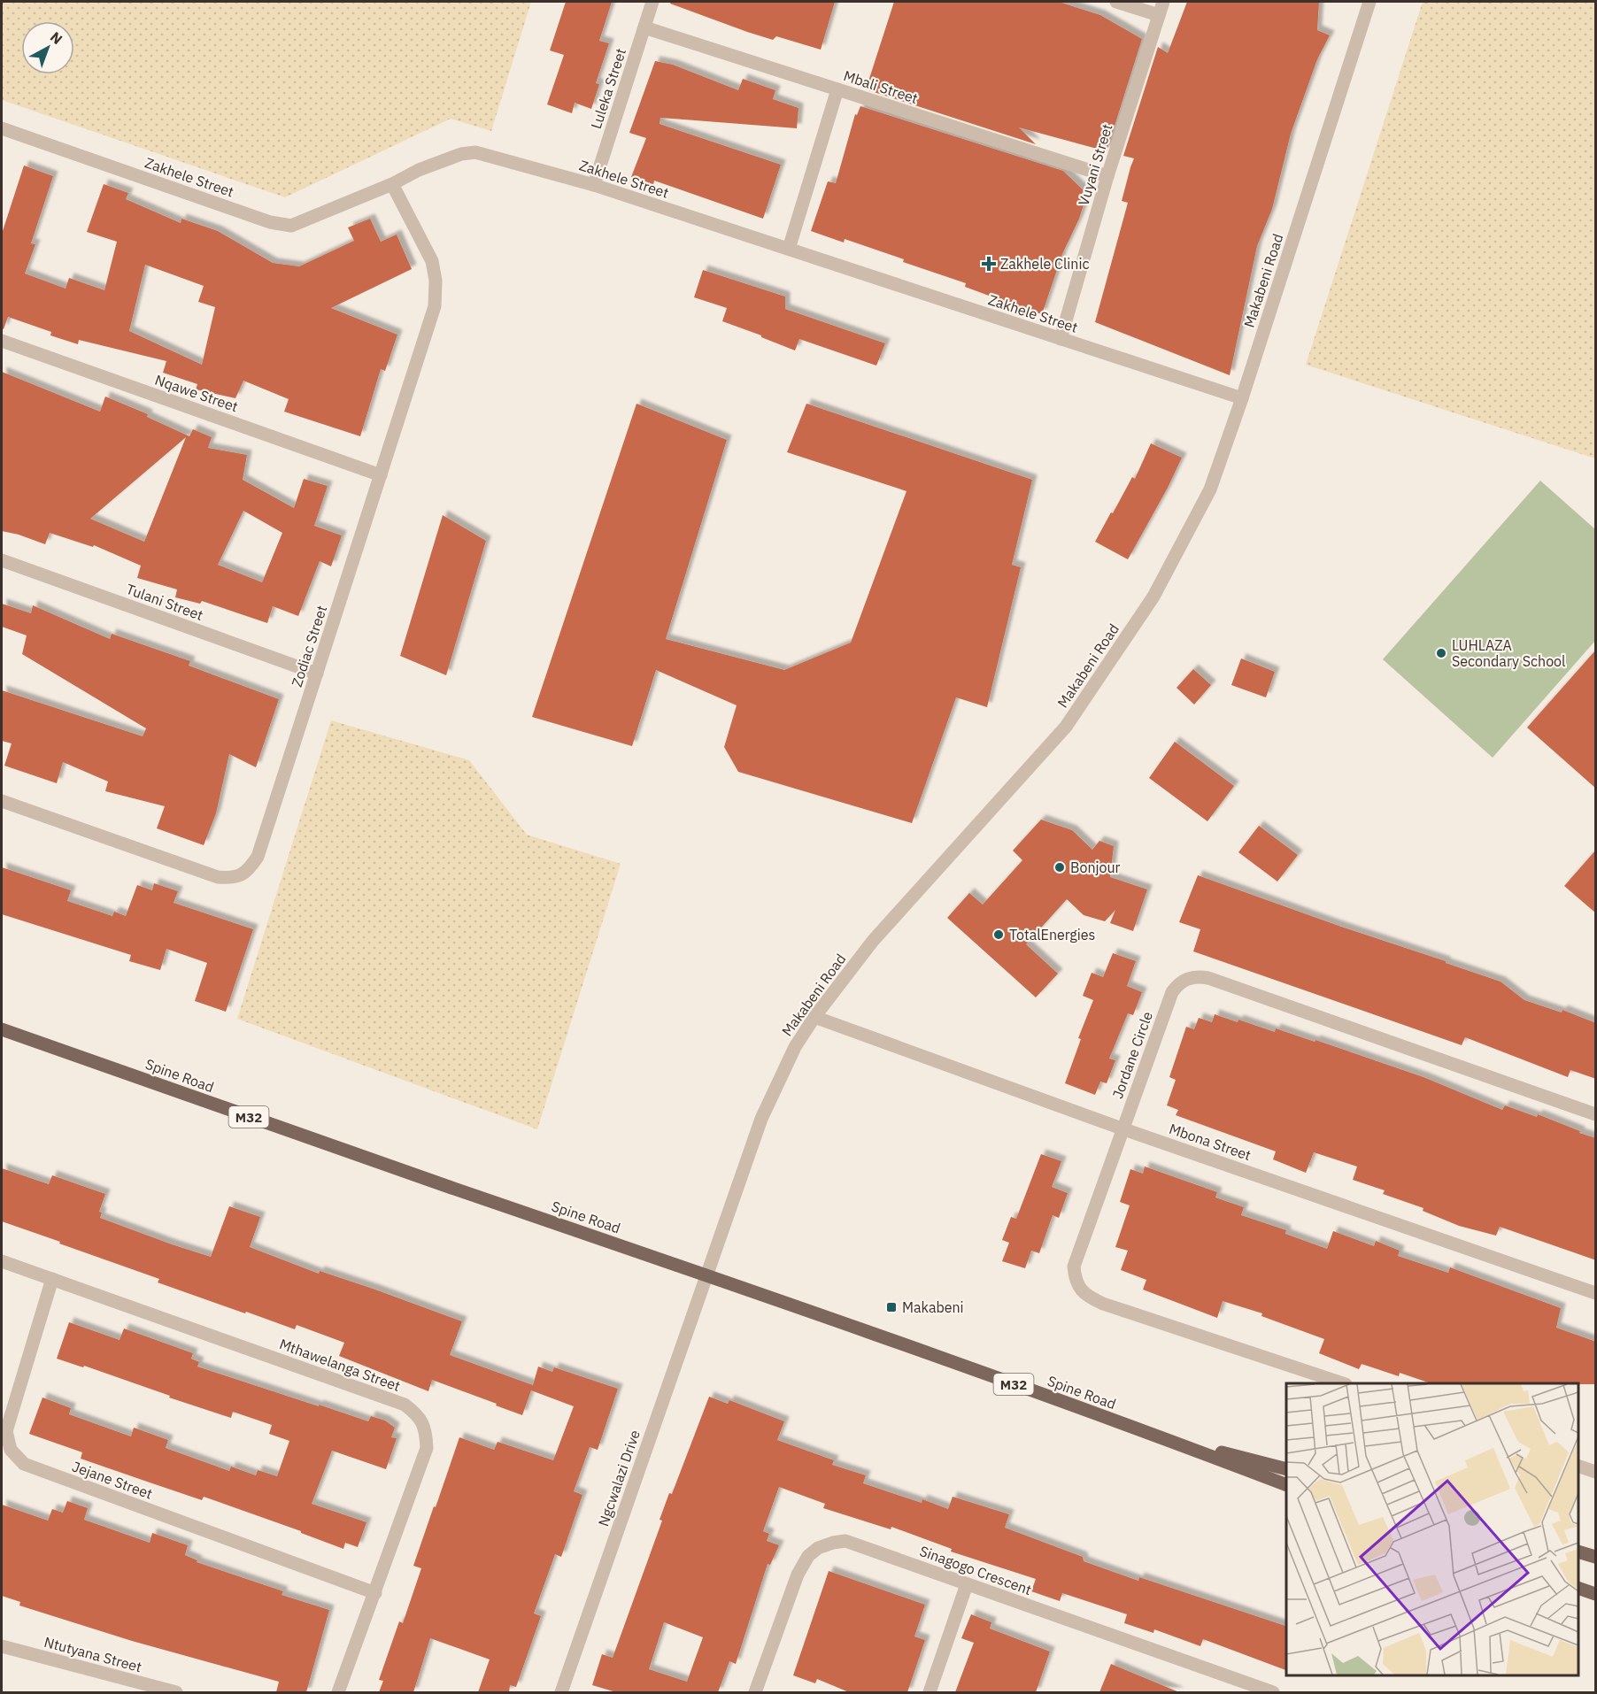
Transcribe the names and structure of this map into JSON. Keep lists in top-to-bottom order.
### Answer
{
  "streets": {
    "main road": ["Spine Road", "M32"],
    "street": [
      "Mbali Street",
      "Luleka Street",
      "Vuyani Street",
      "Zakhele Street",
      "Makabeni Road",
      "Nqawe Street",
      "Tulani Street",
      "Zodiac Street",
      "Jordane Circle",
      "Mbona Street",
      "Mthawelanga Street",
      "Ngcwalazi Drive",
      "Jejane Street",
      "Sinagogo Crescent",
      "Ntutyana Street"
    ]
  },
  "crossings": [
    ["Mbali Street", "Luleka Street"],
    ["Mbali Street", "Vuyani Street"],
    ["Luleka Street", "Zakhele Street"],
    ["Vuyani Street", "Zakhele Street"],
    ["Zakhele Street", "Makabeni Road"],
    ["Zakhele Street", "Zodiac Street"],
    ["Makabeni Road", "Spine Road"],
    ["Makabeni Road", "Mbona Street"],
    ["Makabeni Road", "Ngcwalazi Drive"],
    ["Nqawe Street", "Zodiac Street"],
    ["Tulani Street", "Zodiac Street"],
    ["Jordane Circle", "Mbona Street"],
    ["Spine Road", "Ngcwalazi Drive"],
    ["Mthawelanga Street", "Jejane Street"]
  ],
  "places": {
    "health": ["Zakhele Clinic"],
    "other": ["LUHLAZA Secondary School", "Bonjour", "TotalEnergies"],
    "transit": ["Makabeni"]
  },
  "north": "top right"
}
